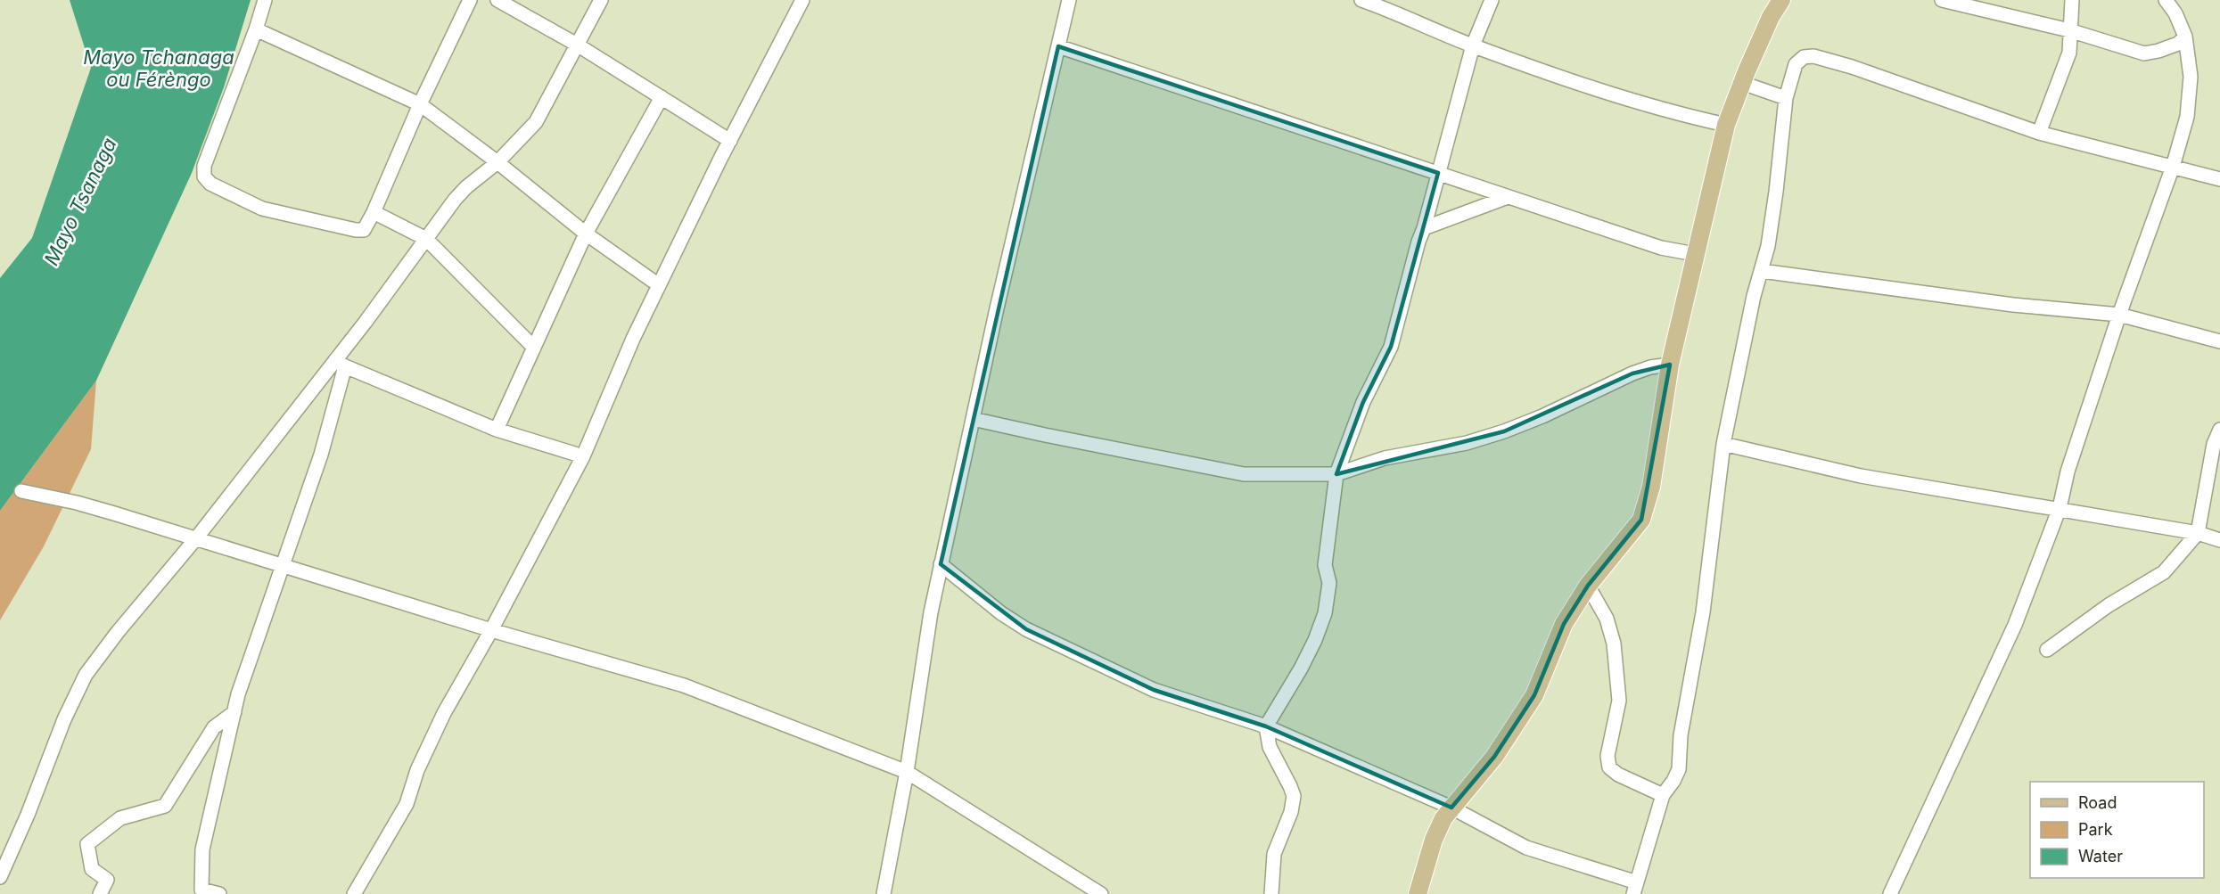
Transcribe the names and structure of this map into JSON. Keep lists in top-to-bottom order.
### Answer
{
  "water": ["Mayo Tchanaga ou Férèngo", "Mayo Tsanaga"],
  "legend": ["Road", "Park", "Water"]
}
